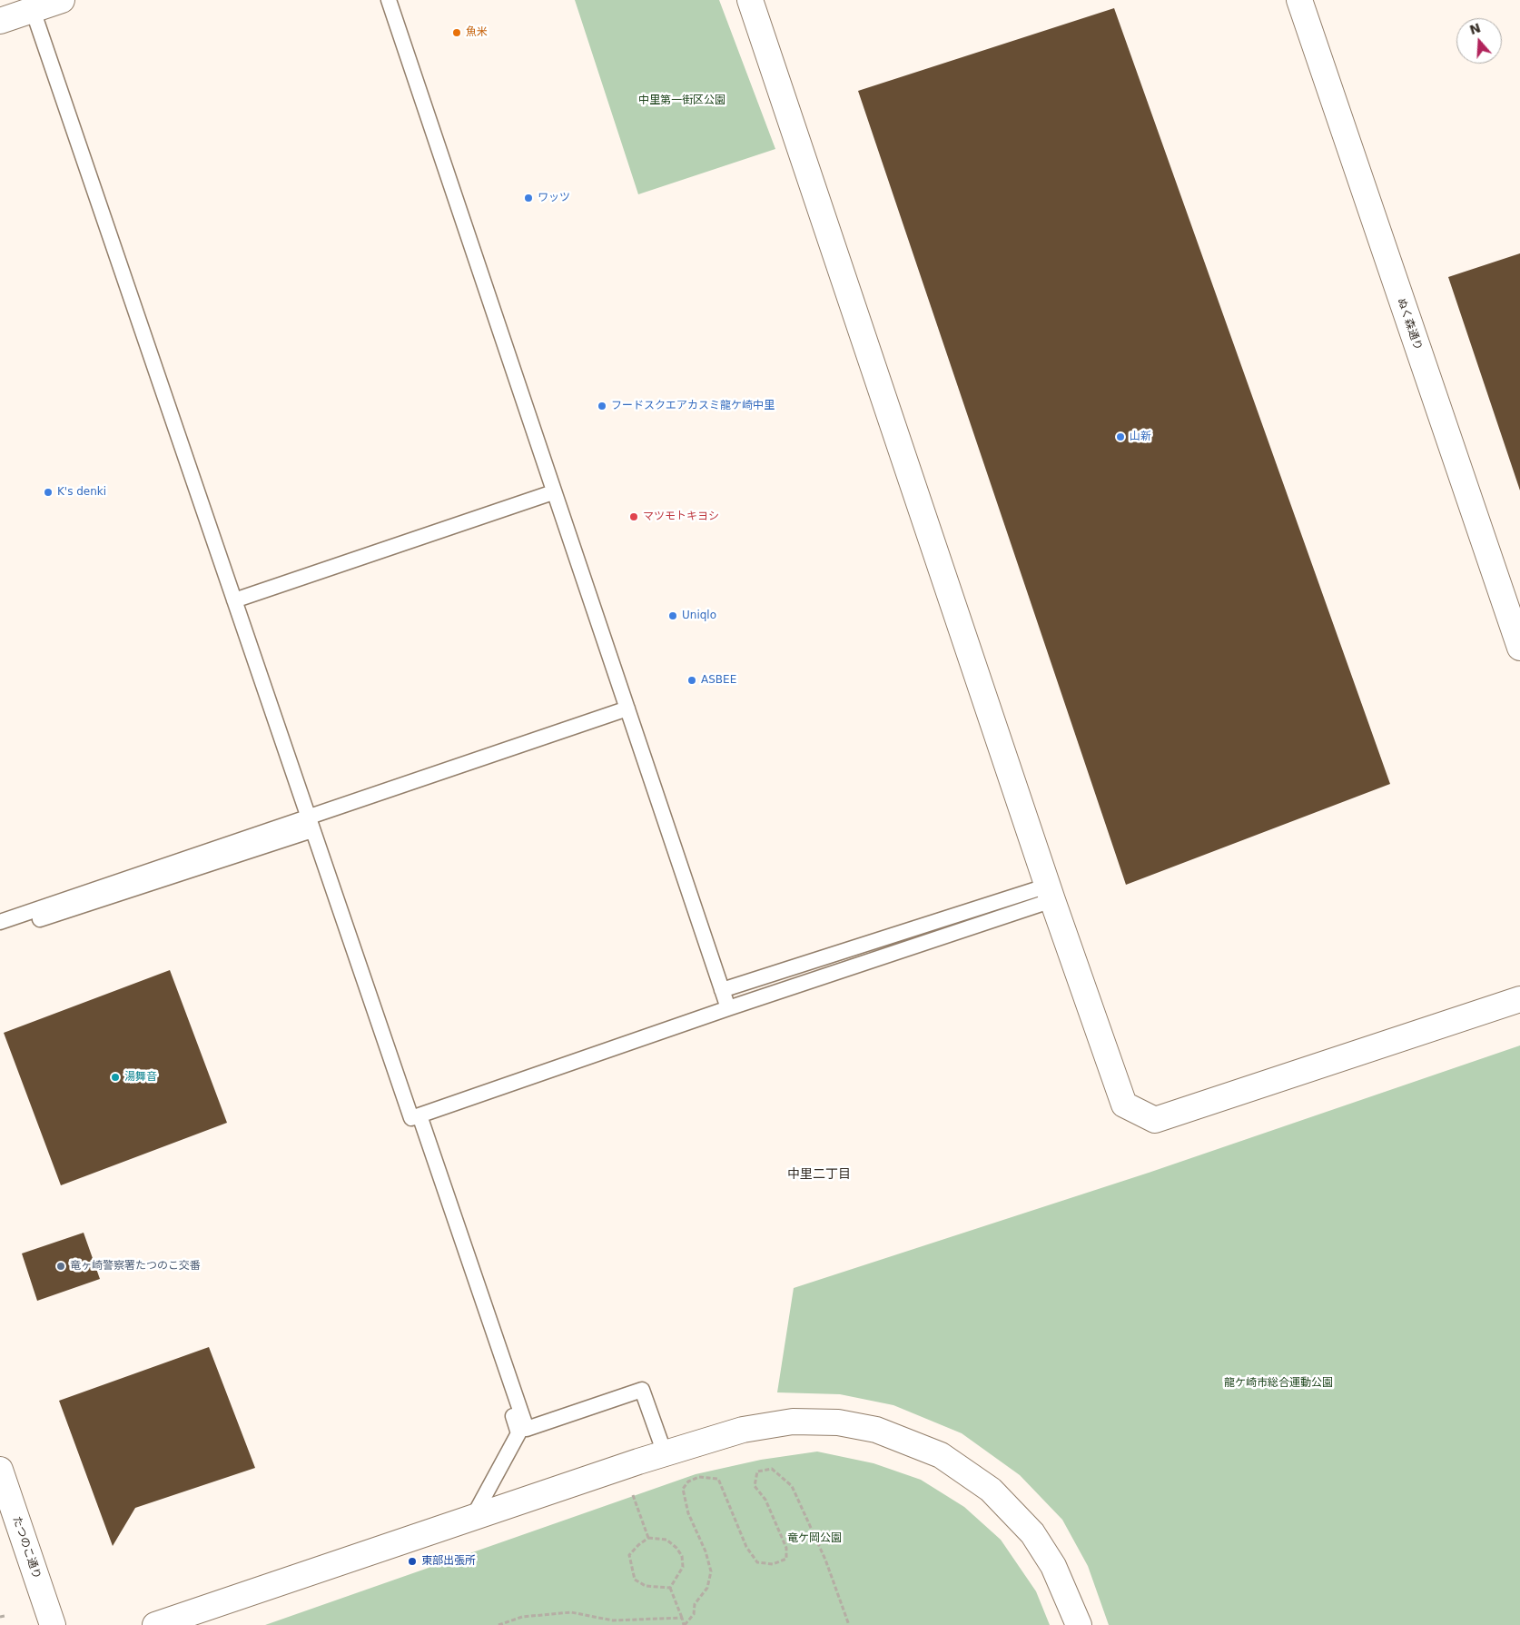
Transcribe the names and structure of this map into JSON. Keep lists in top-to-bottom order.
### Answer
{
  "streets": {
    "street": ["ぬく森通り", "たつのこ通り"]
  },
  "districts": ["中里二丁目"],
  "parks": ["中里第一街区公園", "龍ケ崎市総合運動公園", "竜ケ岡公園"],
  "places": [
    "魚米",
    "ワッツ",
    "フードスクエアカスミ龍ケ崎中里",
    "山新",
    "K's denki",
    "マツモトキヨシ",
    "Uniqlo",
    "ASBEE",
    "湯舞音",
    "竜ヶ崎警察署たつのこ交番",
    "東部出張所"
  ],
  "north": "top"
}
